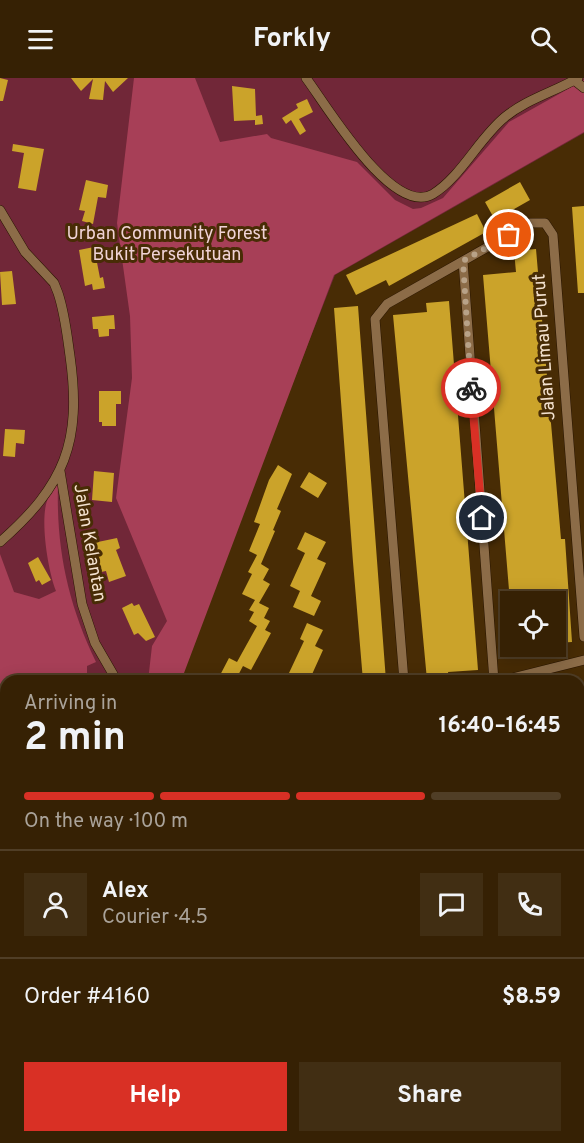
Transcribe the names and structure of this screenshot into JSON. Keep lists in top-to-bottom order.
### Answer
{
  "streets": {
    "street": ["Jalan Limau Purut", "Jalan Kelantan"]
  },
  "parks": ["Urban Community Forest Bukit Persekutuan"],
  "page": {
    "header": "Forkly",
    "heading": ["2 min", "Arriving in", "16:40–16:45"],
    "panel": [
      "Alex",
      "Courier · 4.5",
      "Order #4160",
      "$8.59"
    ],
    "bar": "On the way · 100 m",
    "buttons": ["Help", "Share"]
  }
}
